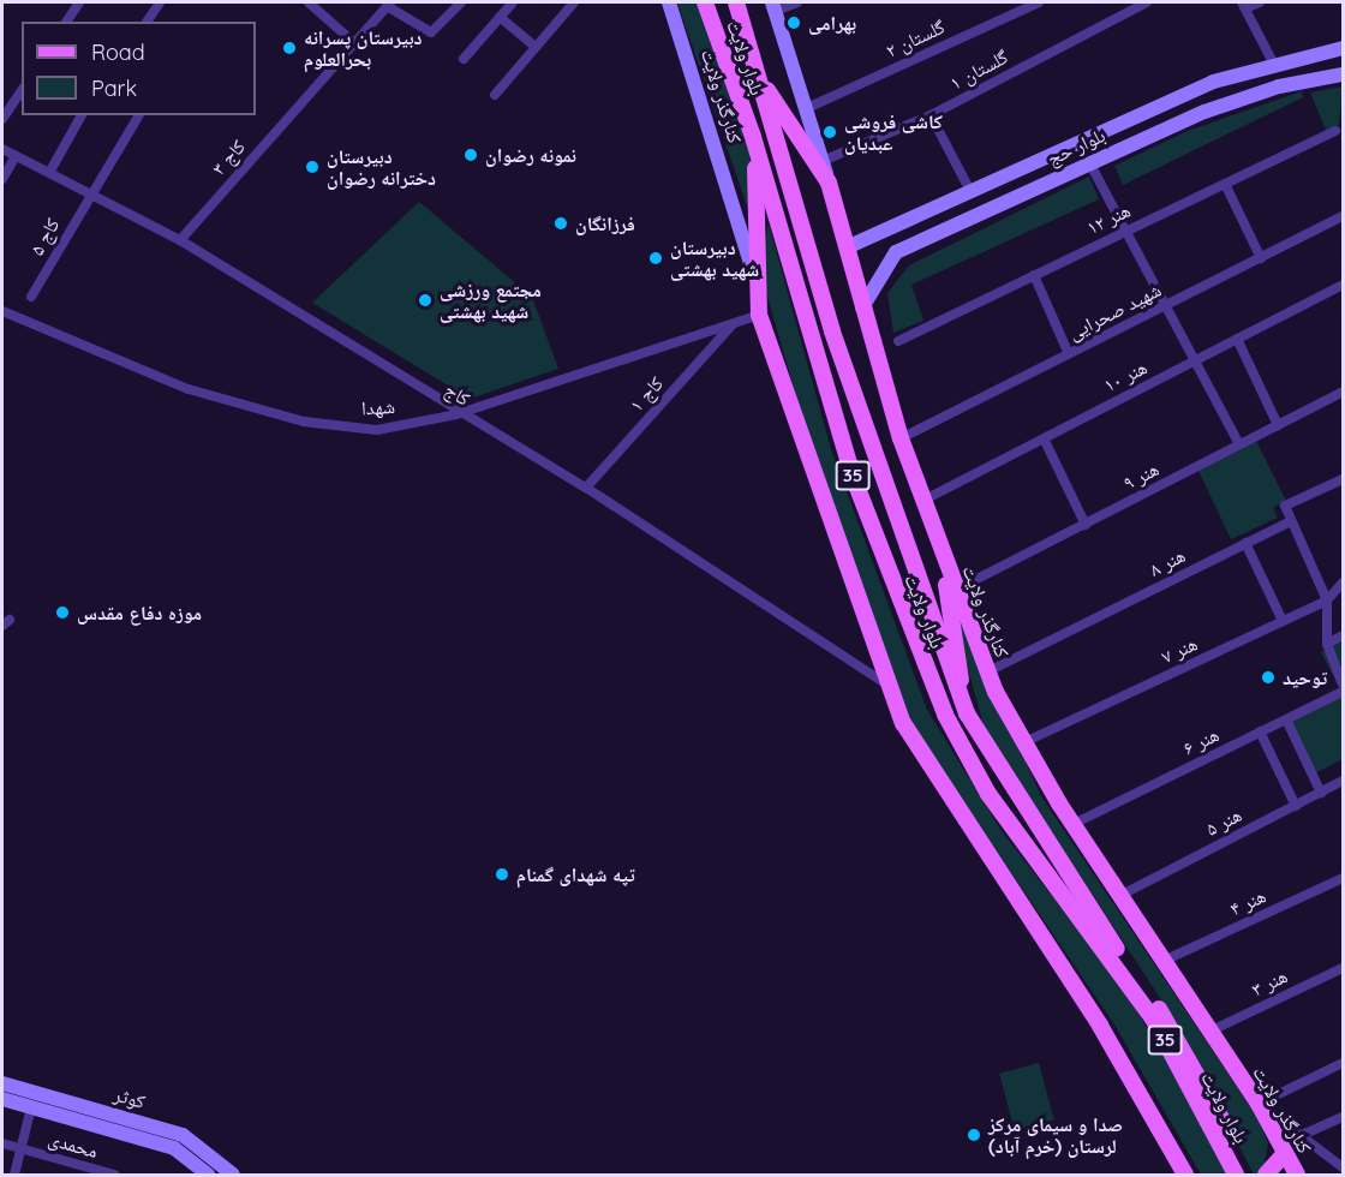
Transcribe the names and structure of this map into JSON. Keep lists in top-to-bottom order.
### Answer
{
  "streets": {
    "main road": [
      "بلوار ولایت",
      "کنارگذر ولایت",
      "بلوار حج",
      "35",
      "کوثر"
    ],
    "street": [
      "گلستان ۲",
      "گلستان ۱",
      "کاج ۳",
      "هنر ۱۲",
      "کاج ۵",
      "شهید صحرایی",
      "هنر ۱۰",
      "کاج",
      "کاج ۱",
      "شهدا",
      "هنر ۹",
      "هنر ۸",
      "هنر ۷",
      "هنر ۶",
      "هنر ۵",
      "هنر ۴",
      "هنر ۳",
      "محمدی"
    ]
  },
  "crossings": [
    ["گلستان ۲", "کنارگذر ولایت"],
    ["گلستان ۱", "کنارگذر ولایت"],
    ["کنارگذر ولایت", "بلوار حج"],
    ["کنارگذر ولایت", "شهید صحرایی"],
    ["کنارگذر ولایت", "هنر ۱۰"],
    ["کنارگذر ولایت", "کاج"],
    ["کنارگذر ولایت", "شهدا"],
    ["کنارگذر ولایت", "هنر ۹"],
    ["کنارگذر ولایت", "هنر ۸"],
    ["کنارگذر ولایت", "هنر ۷"],
    ["کنارگذر ولایت", "هنر ۶"],
    ["کنارگذر ولایت", "هنر ۵"],
    ["کنارگذر ولایت", "هنر ۴"],
    ["کنارگذر ولایت", "هنر ۳"],
    ["کاج ۳", "کاج"],
    ["کاج ۵", "کاج"],
    ["کاج", "کاج ۱"],
    ["کاج", "شهدا"],
    ["کاج ۱", "شهدا"]
  ],
  "places": [
    "بهرامی",
    "دبیرستان پسرانه بحرالعلوم",
    "کاشی فروشی عبدیان",
    "نمونه رضوان",
    "دبیرستان دخترانه رضوان",
    "فرزانگان",
    "دبیرستان شهید بهشتی",
    "مجتمع ورزشی شهید بهشتی",
    "موزه دفاع مقدس",
    "توحید",
    "تپه شهدای گمنام",
    "صدا و سیمای مرکز لرستان (خرم آباد)"
  ],
  "legend": ["Road", "Park"]
}
